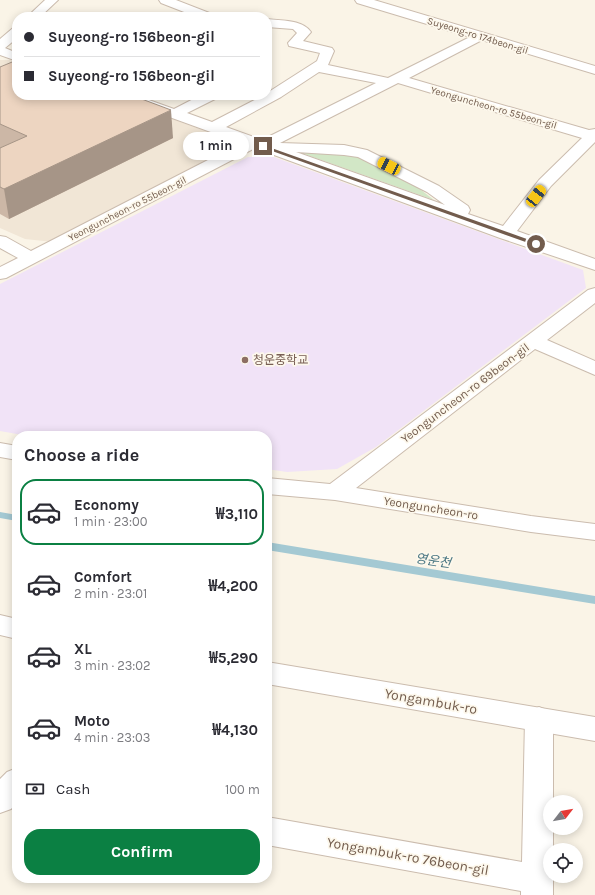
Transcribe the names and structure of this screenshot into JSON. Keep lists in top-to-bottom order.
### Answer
{
  "streets": {
    "street": [
      "Suyeong-ro 174beon-gil",
      "Yeonguncheon-ro 55beon-gil",
      "Yeonguncheon-ro 69beon-gil",
      "Yeonguncheon-ro",
      "Yongambuk-ro",
      "Yongambuk-ro 76beon-gil"
    ]
  },
  "crossings": [
    ["Suyeong-ro 174beon-gil", "Yeonguncheon-ro 55beon-gil"],
    ["Yeonguncheon-ro 69beon-gil", "Yeonguncheon-ro"],
    ["Yongambuk-ro", "Yongambuk-ro 76beon-gil"]
  ],
  "water": ["영운천"],
  "places": ["청운중학교"],
  "north": "top right",
  "page": {
    "banner": ["Suyeong-ro 156beon-gil", "Suyeong-ro 156beon-gil"],
    "bubble": "1 min",
    "heading": "Choose a ride",
    "list": [
      {
        "name": "Economy",
        "note": "1 min · 23:00",
        "value": "₩3,110"
      },
      {
        "name": "Comfort",
        "note": "2 min · 23:01",
        "value": "₩4,200"
      },
      {
        "name": "XL",
        "note": "3 min · 23:02",
        "value": "₩5,290"
      },
      {
        "name": "Moto",
        "note": "4 min · 23:03",
        "value": "₩4,130"
      }
    ],
    "pay": ["Cash", "100 m"],
    "buttons": "Confirm"
  }
}
